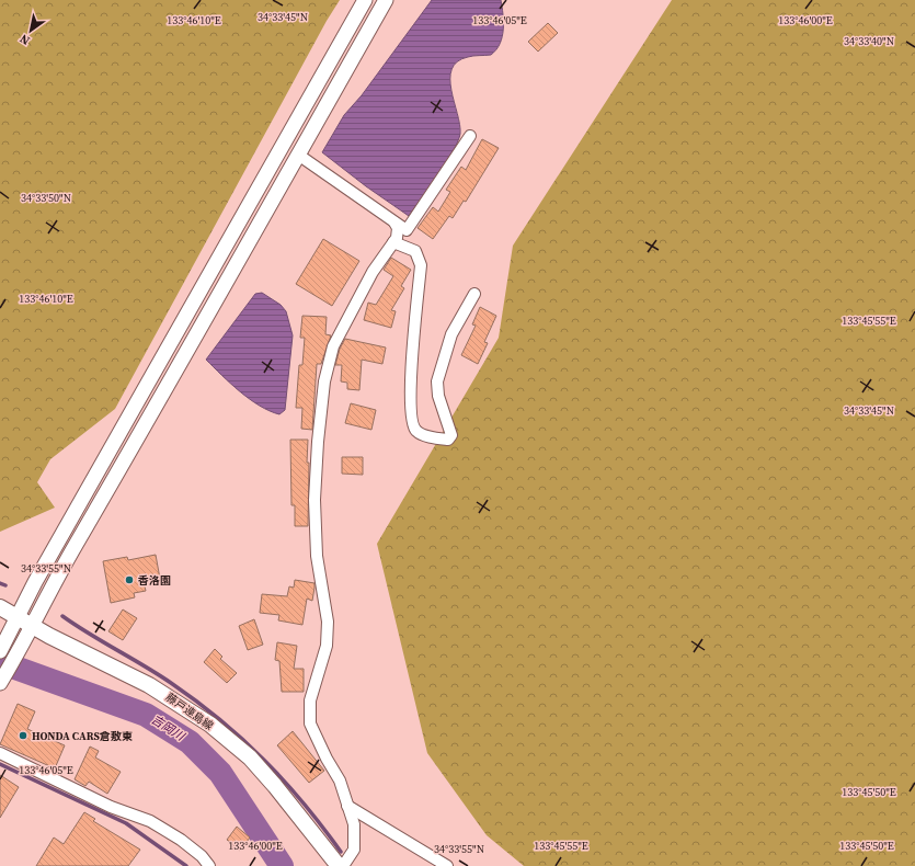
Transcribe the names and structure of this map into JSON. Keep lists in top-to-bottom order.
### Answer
{
  "streets": {
    "main road": ["藤戸連島線"]
  },
  "water": ["吉岡川"],
  "places": ["香洛園", "HONDA CARS倉敷東"],
  "north": "bottom left",
  "coordinates": [
    "34°33'45\"N",
    "133°46'10\"E",
    "133°46'05\"E",
    "133°46'00\"E",
    "34°33'40\"N",
    "34°33'50\"N",
    "133°45'55\"E",
    "34°33'55\"N",
    "133°45'50\"E"
  ]
}
